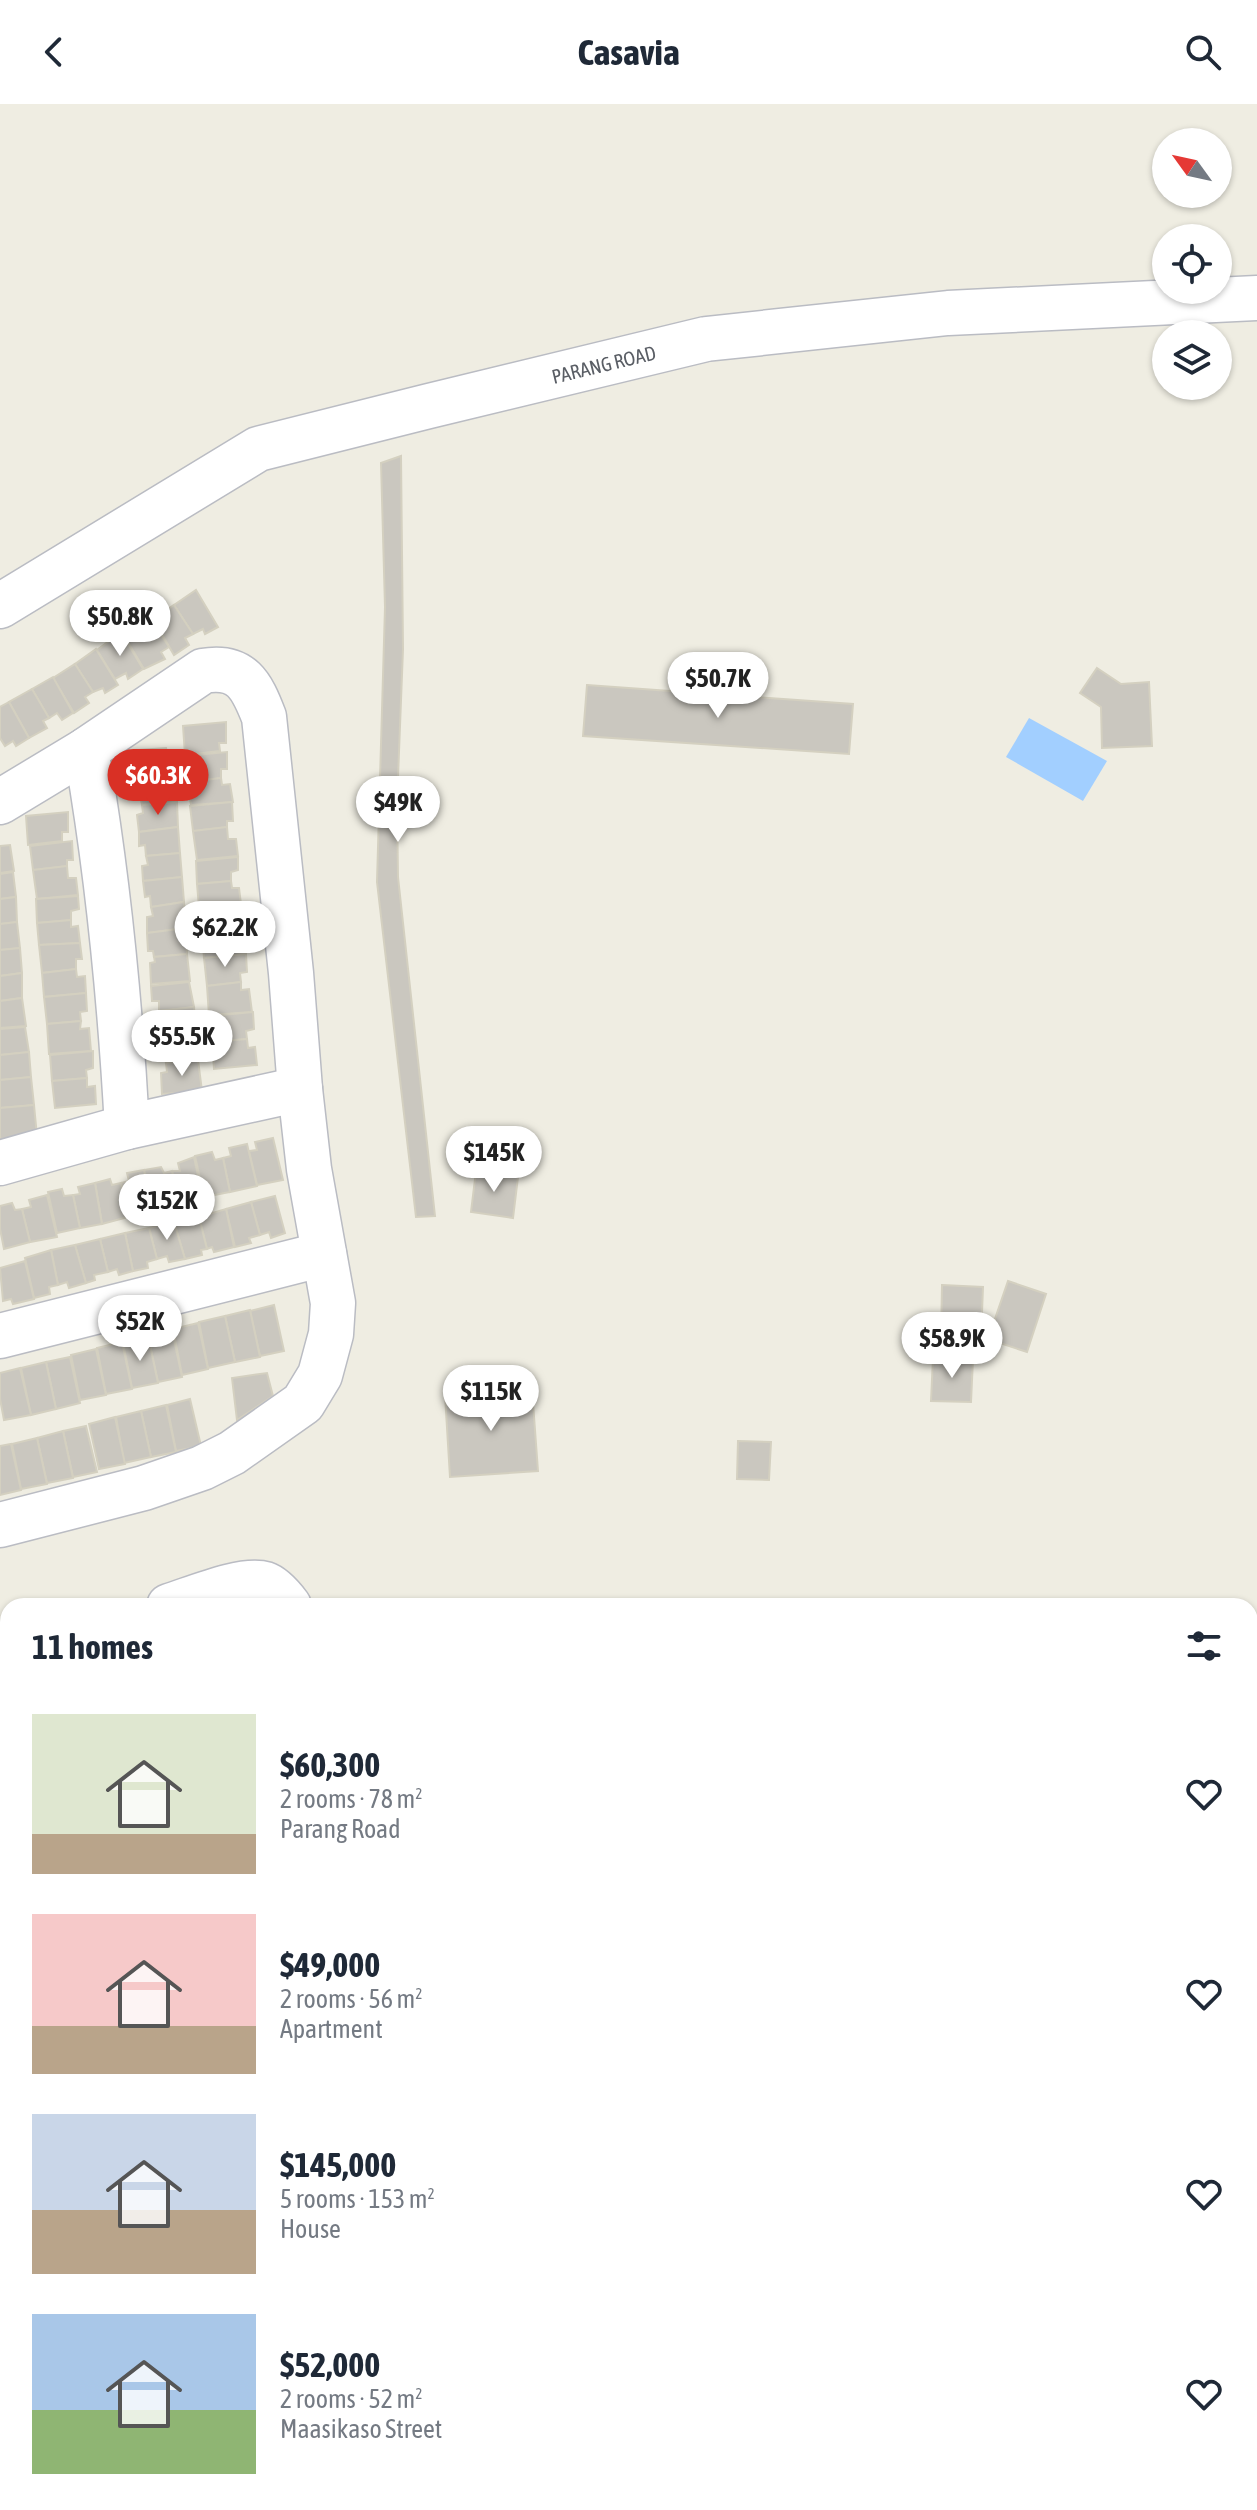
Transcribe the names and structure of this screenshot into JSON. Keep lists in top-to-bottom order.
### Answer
{
  "streets": {
    "street": ["PARANG ROAD"]
  },
  "north": "top left",
  "page": {
    "header": "Casavia",
    "price": [
      "$50.8K",
      "$50.7K",
      "$60.3K",
      "$49K",
      "$62.2K",
      "$55.5K",
      "$145K",
      "$152K",
      "$52K",
      "$58.9K",
      "$115K"
    ],
    "heading": "11 homes",
    "list": [
      {
        "name": "$60,300",
        "note": "2 rooms · 78 m² · Parang Road"
      },
      {
        "name": "$49,000",
        "note": "2 rooms · 56 m² · Apartment"
      },
      {
        "name": "$145,000",
        "note": "5 rooms · 153 m² · House"
      },
      {
        "name": "$52,000",
        "note": "2 rooms · 52 m² · Maasikaso Street"
      }
    ]
  }
}
